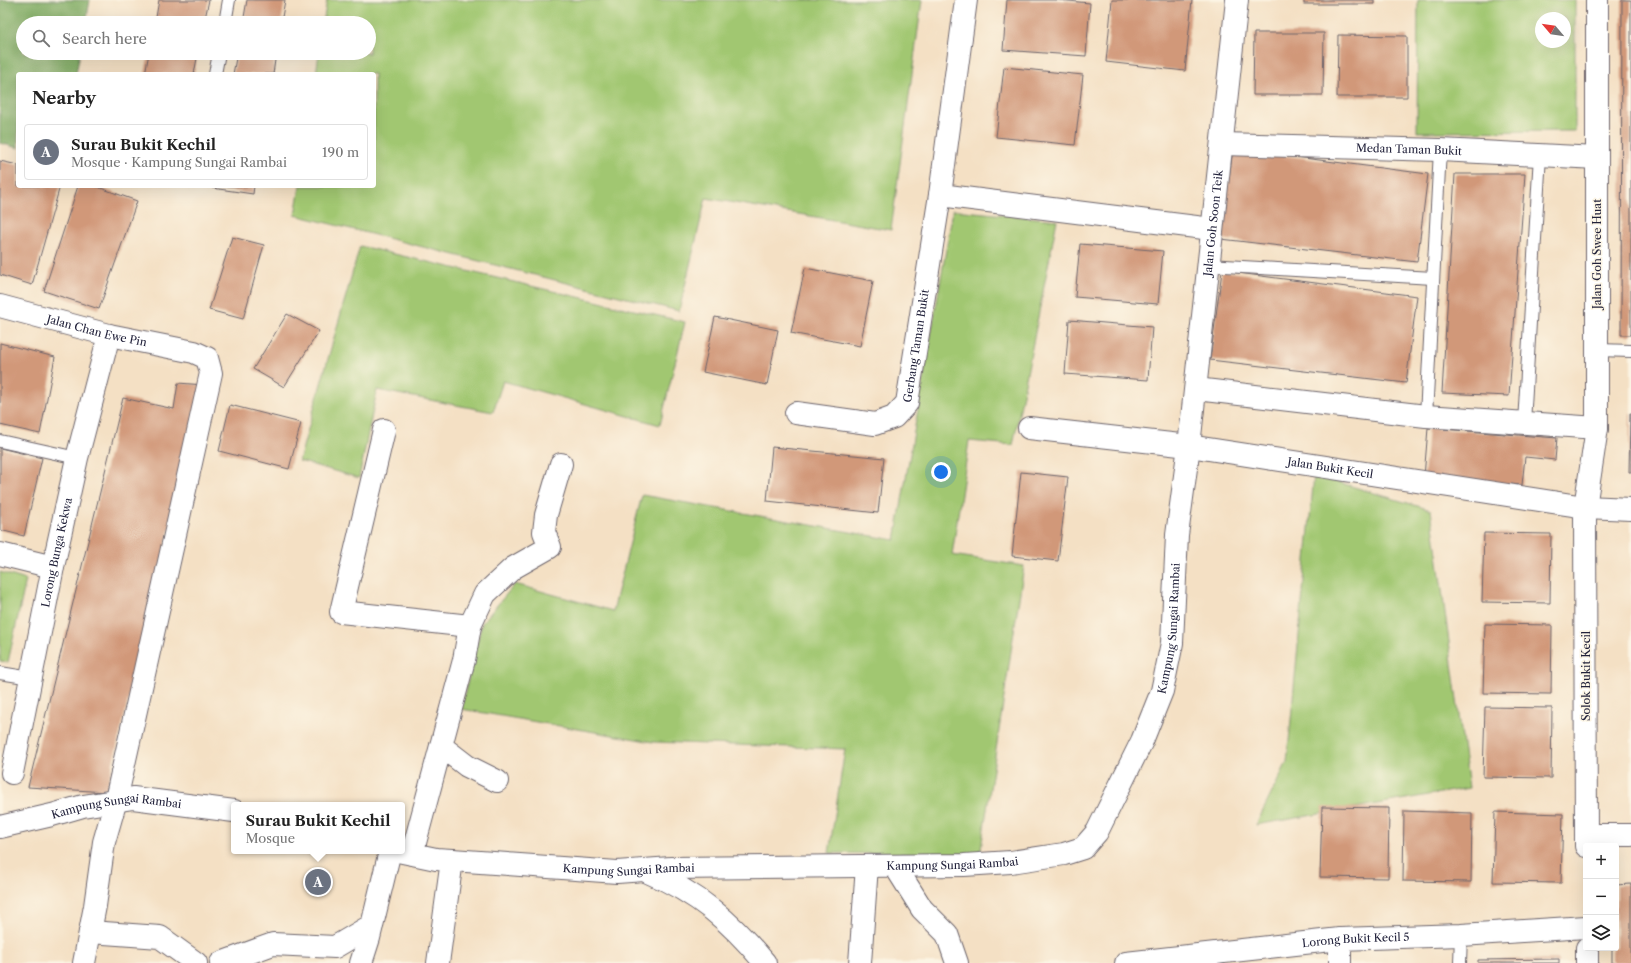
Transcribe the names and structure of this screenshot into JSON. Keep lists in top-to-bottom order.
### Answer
{
  "streets": {
    "street": [
      "Medan Taman Bukit",
      "Jalan Goh Soon Teik",
      "Jalan Goh Swee Huat",
      "Jalan Chan Ewe Pin",
      "Gerbang Taman Bukit",
      "Jalan Bukit Kecil",
      "Lorong Bunga Kekwa",
      "Kampung Sungai Rambai",
      "Solok Bukit Kecil",
      "Lorong Bukit Kecil 5"
    ]
  },
  "crossings": [
    ["Medan Taman Bukit", "Jalan Goh Soon Teik"],
    ["Medan Taman Bukit", "Jalan Goh Swee Huat"],
    ["Jalan Goh Soon Teik", "Jalan Bukit Kecil"],
    ["Jalan Goh Soon Teik", "Kampung Sungai Rambai"],
    ["Jalan Goh Swee Huat", "Jalan Bukit Kecil"],
    ["Jalan Goh Swee Huat", "Solok Bukit Kecil"],
    ["Jalan Chan Ewe Pin", "Lorong Bunga Kekwa"],
    ["Jalan Chan Ewe Pin", "Kampung Sungai Rambai"],
    ["Jalan Bukit Kecil", "Kampung Sungai Rambai"],
    ["Jalan Bukit Kecil", "Solok Bukit Kecil"]
  ],
  "north": "top left",
  "page": {
    "search": "Search here",
    "heading": "Nearby",
    "list": [
      {
        "mark": "A",
        "name": "Surau Bukit Kechil",
        "note": "Mosque · Kampung Sungai Rambai",
        "value": "190 m"
      }
    ],
    "popup": ["Surau Bukit Kechil", "Mosque"],
    "map_buttons": ["+", "−"],
    "pins": "A"
  }
}
